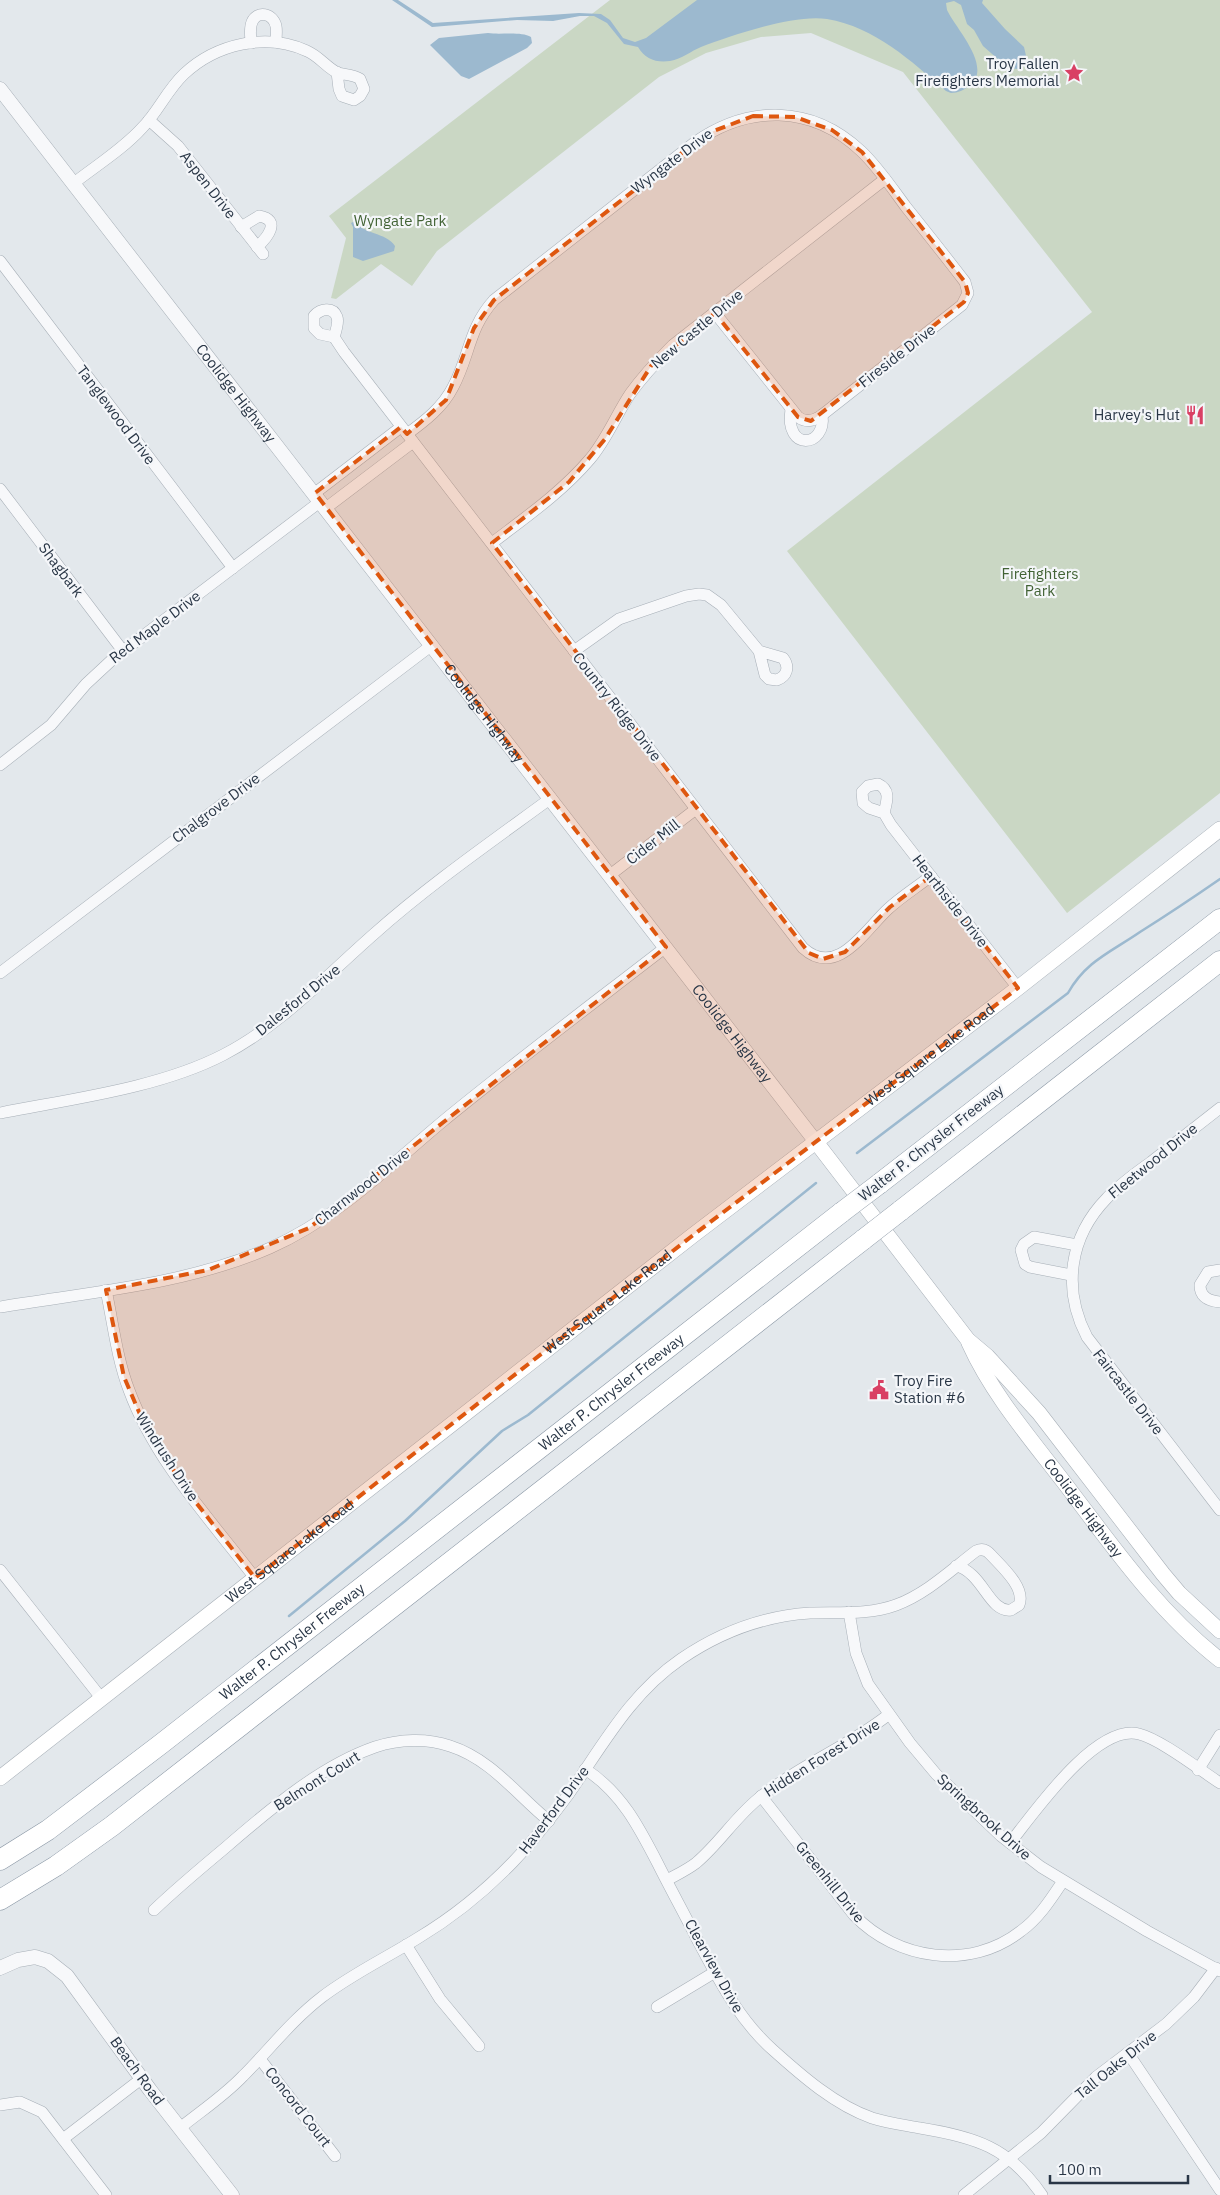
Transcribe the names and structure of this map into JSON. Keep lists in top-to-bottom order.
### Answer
{
  "streets": {
    "highway": ["Walter P. Chrysler Freeway"],
    "main road": ["Coolidge Highway", "West Square Lake Road"],
    "street": [
      "Wyngate Drive",
      "Aspen Drive",
      "New Castle Drive",
      "Fireside Drive",
      "Tanglewood Drive",
      "Shagbark",
      "Red Maple Drive",
      "Country Ridge Drive",
      "Chalgrove Drive",
      "Cider Mill",
      "Hearthside Drive",
      "Dalesford Drive",
      "Fleetwood Drive",
      "Charnwood Drive",
      "Faircastle Drive",
      "Windrush Drive",
      "Hidden Forest Drive",
      "Belmont Court",
      "Haverford Drive",
      "Springbrook Drive",
      "Greenhill Drive",
      "Clearview Drive",
      "Tall Oaks Drive",
      "Beach Road",
      "Concord Court"
    ]
  },
  "crossings": [
    ["Wyngate Drive", "New Castle Drive"],
    ["Wyngate Drive", "Fireside Drive"],
    ["Wyngate Drive", "Coolidge Highway"],
    ["Wyngate Drive", "Red Maple Drive"],
    ["Wyngate Drive", "Country Ridge Drive"],
    ["New Castle Drive", "Country Ridge Drive"],
    ["Coolidge Highway", "Red Maple Drive"],
    ["Coolidge Highway", "Chalgrove Drive"],
    ["Coolidge Highway", "Cider Mill"],
    ["Coolidge Highway", "Dalesford Drive"],
    ["Coolidge Highway", "West Square Lake Road"],
    ["Coolidge Highway", "Charnwood Drive"],
    ["Tanglewood Drive", "Red Maple Drive"],
    ["Shagbark", "Red Maple Drive"],
    ["Country Ridge Drive", "Cider Mill"],
    ["Country Ridge Drive", "Hearthside Drive"],
    ["Hearthside Drive", "West Square Lake Road"],
    ["West Square Lake Road", "Windrush Drive"],
    ["Fleetwood Drive", "Faircastle Drive"],
    ["Charnwood Drive", "Windrush Drive"],
    ["Hidden Forest Drive", "Springbrook Drive"],
    ["Hidden Forest Drive", "Greenhill Drive"],
    ["Hidden Forest Drive", "Clearview Drive"],
    ["Belmont Court", "Haverford Drive"],
    ["Haverford Drive", "Springbrook Drive"],
    ["Haverford Drive", "Clearview Drive"],
    ["Haverford Drive", "Beach Road"],
    ["Haverford Drive", "Concord Court"],
    ["Springbrook Drive", "Greenhill Drive"],
    ["Springbrook Drive", "Tall Oaks Drive"],
    ["Clearview Drive", "Tall Oaks Drive"]
  ],
  "parks": ["Wyngate Park", "Firefighters Park"],
  "places": {
    "place": ["Troy Fallen Firefighters Memorial"],
    "restaurant": ["Harvey's Hut"],
    "public building": ["Troy Fire Station #6"]
  },
  "scale_bar": "100 m"
}
